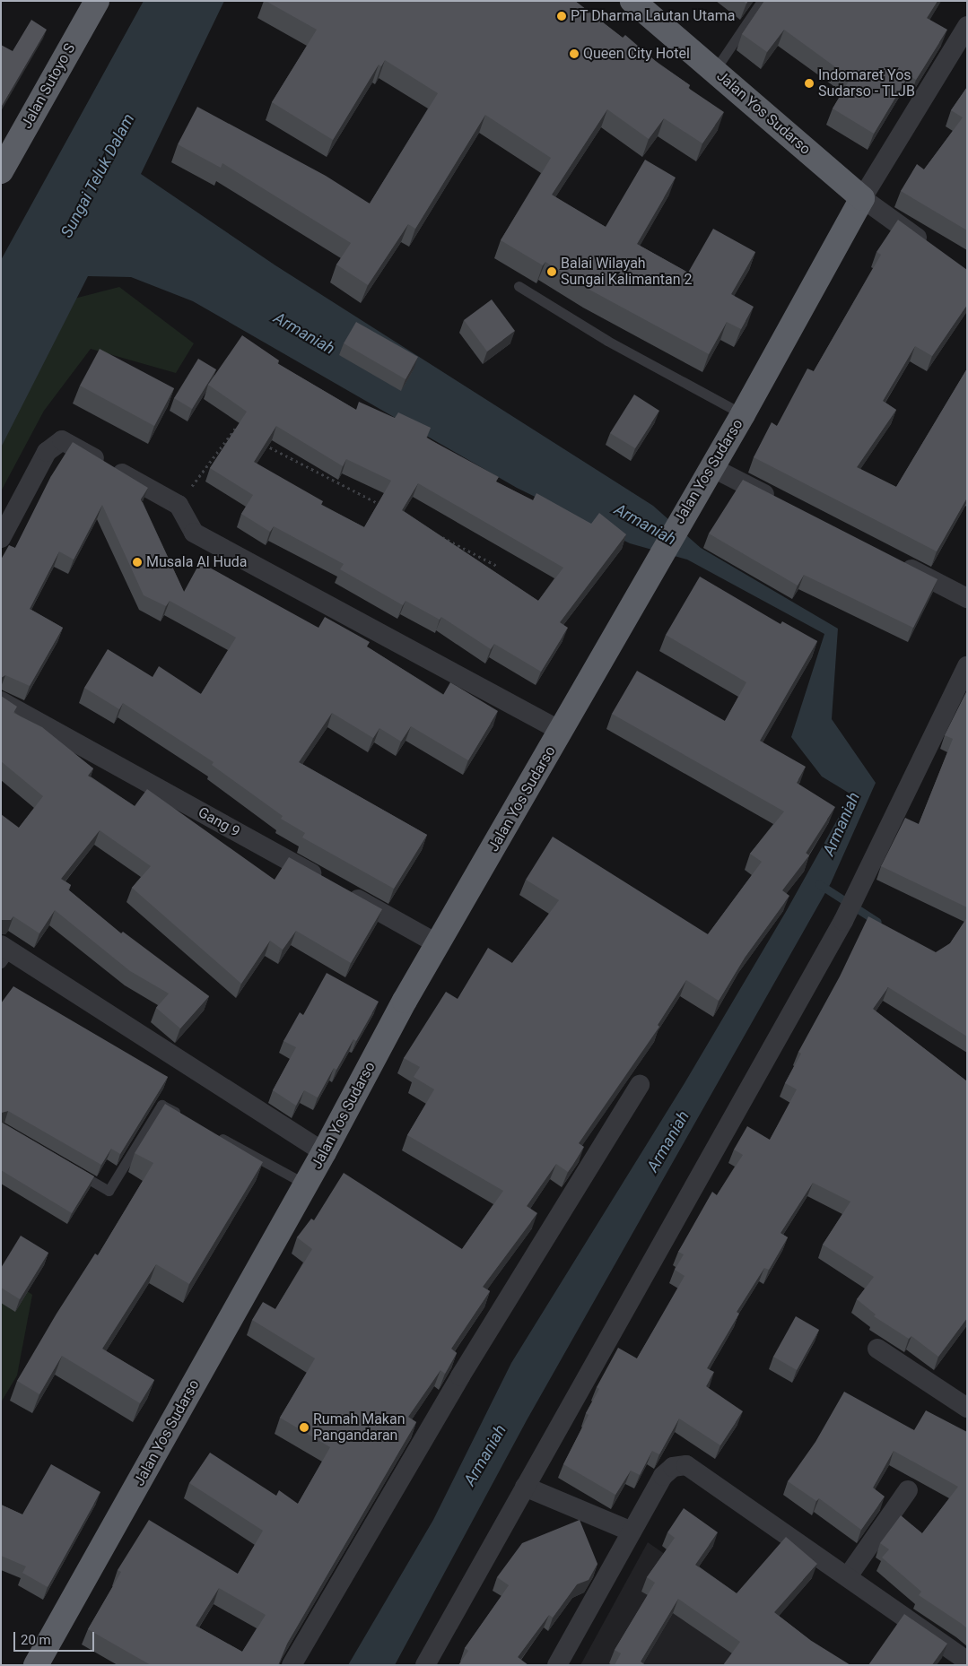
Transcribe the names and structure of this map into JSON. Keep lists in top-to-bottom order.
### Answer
{
  "streets": {
    "highway": ["Jalan Sutoyo S", "Jalan Yos Sudarso"],
    "street": ["Gang 9"]
  },
  "crossings": [
    ["Jalan Yos Sudarso", "Gang 9"]
  ],
  "water": ["Sungai Teluk Dalam", "Armaniah"],
  "places": [
    "PT Dharma Lautan Utama",
    "Queen City Hotel",
    "Indomaret Yos Sudarso - TLJB",
    "Balai Wilayah Sungai Kalimantan 2",
    "Musala Al Huda",
    "Rumah Makan Pangandaran"
  ],
  "scale_bar": "20 m"
}
